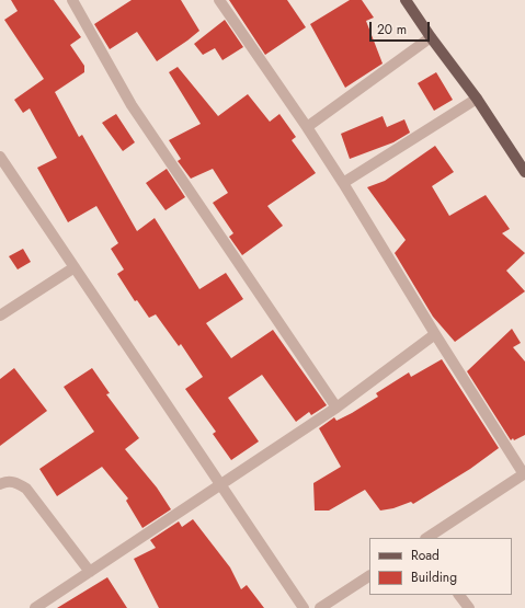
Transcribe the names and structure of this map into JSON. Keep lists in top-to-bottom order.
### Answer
{
  "legend": ["Road", "Building"],
  "scale_bar": "20 m"
}
